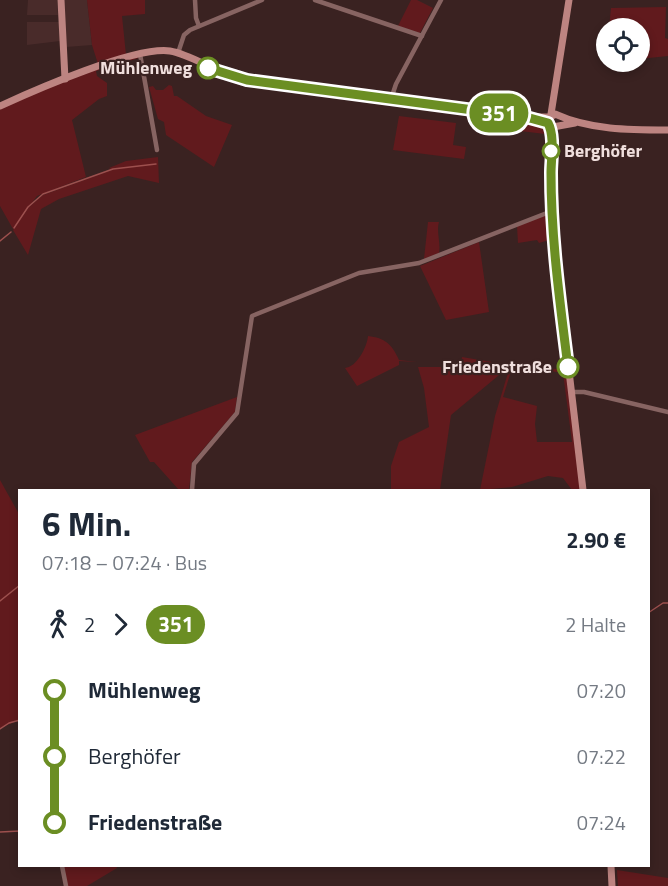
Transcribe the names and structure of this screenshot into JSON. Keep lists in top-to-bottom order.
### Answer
{
  "places": ["Mühlenweg", "Berghöfer", "Friedenstraße"],
  "lines": ["bus line 351"],
  "page": {
    "on_map": "351",
    "heading": ["6 Min.", "07:18 – 07:24 · Bus", "2.90 €"],
    "legs": ["2", "351", "2 Halte"],
    "list": [
      {
        "name": "Mühlenweg",
        "value": "07:20"
      },
      {
        "name": "Berghöfer",
        "value": "07:22"
      },
      {
        "name": "Friedenstraße",
        "value": "07:24"
      }
    ]
  }
}
